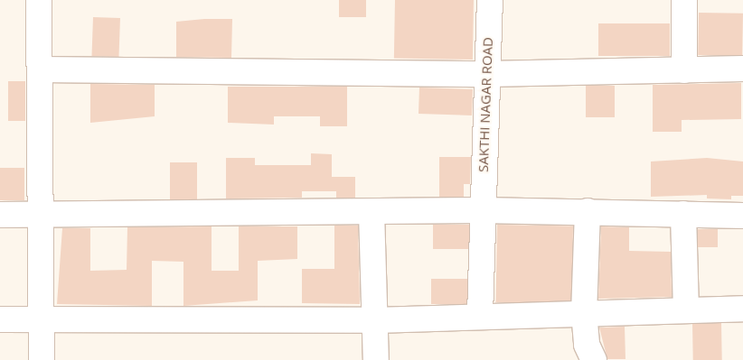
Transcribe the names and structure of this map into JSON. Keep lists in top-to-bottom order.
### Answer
{
  "streets": {
    "street": ["SAKTHI NAGAR ROAD"]
  }
}
